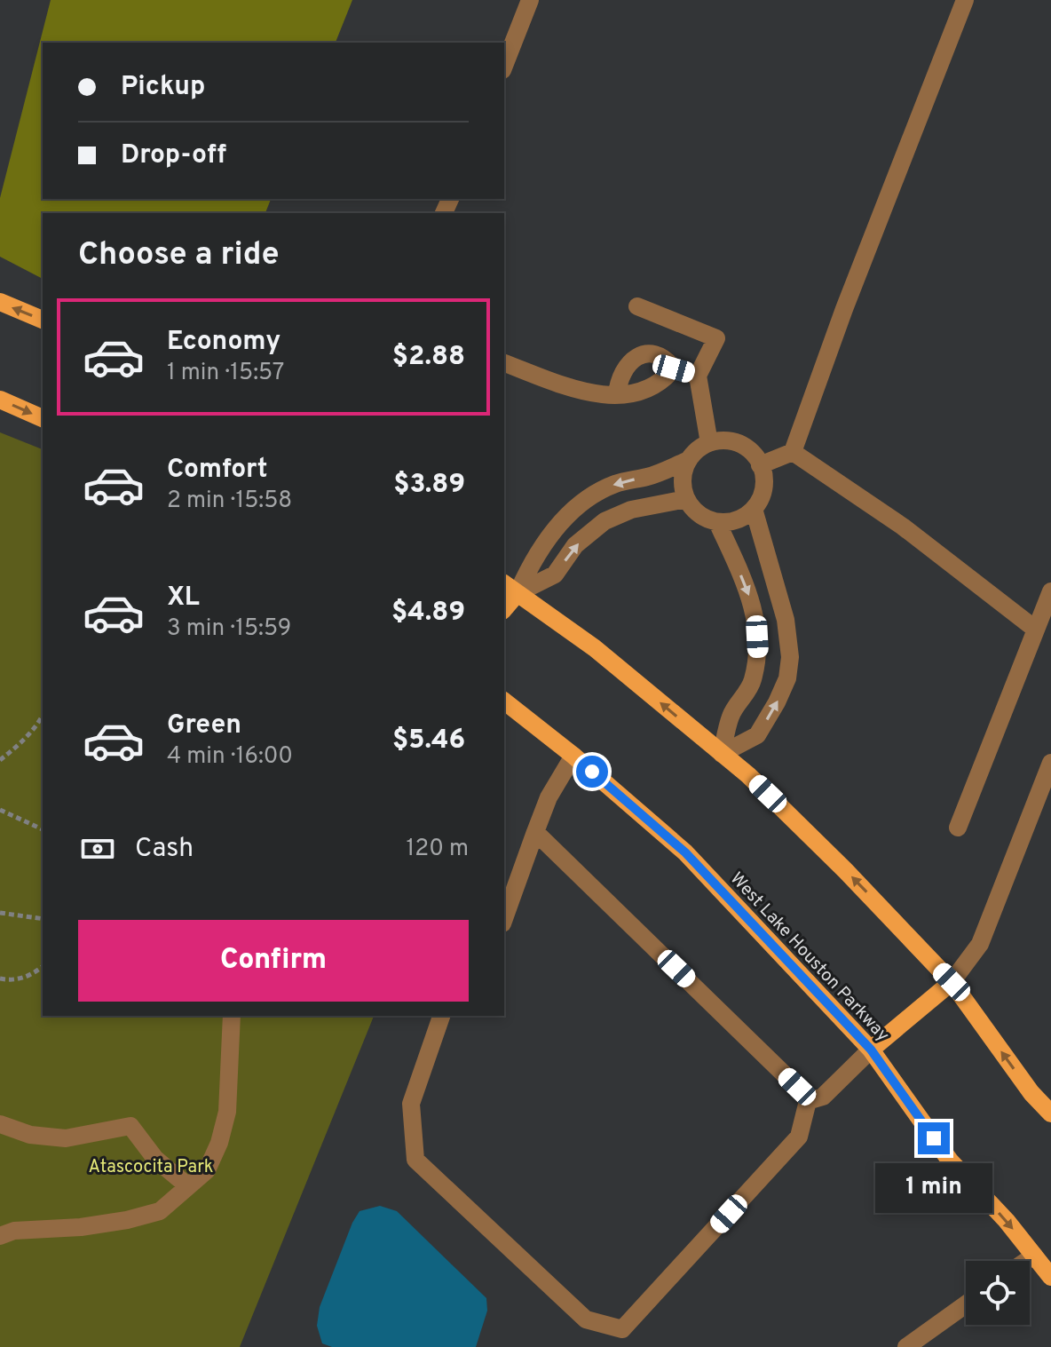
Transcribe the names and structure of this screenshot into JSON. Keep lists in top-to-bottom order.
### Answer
{
  "streets": {
    "main road": ["West Lake Houston Parkway"]
  },
  "parks": ["Atascocita Park"],
  "page": {
    "banner": ["Pickup", "Drop-off"],
    "heading": "Choose a ride",
    "list": [
      {
        "name": "Economy",
        "note": "1 min · 15:57",
        "value": "$2.88"
      },
      {
        "name": "Comfort",
        "note": "2 min · 15:58",
        "value": "$3.89"
      },
      {
        "name": "XL",
        "note": "3 min · 15:59",
        "value": "$4.89"
      },
      {
        "name": "Green",
        "note": "4 min · 16:00",
        "value": "$5.46"
      }
    ],
    "pay": ["Cash", "120 m"],
    "buttons": "Confirm",
    "bubble": "1 min"
  }
}
